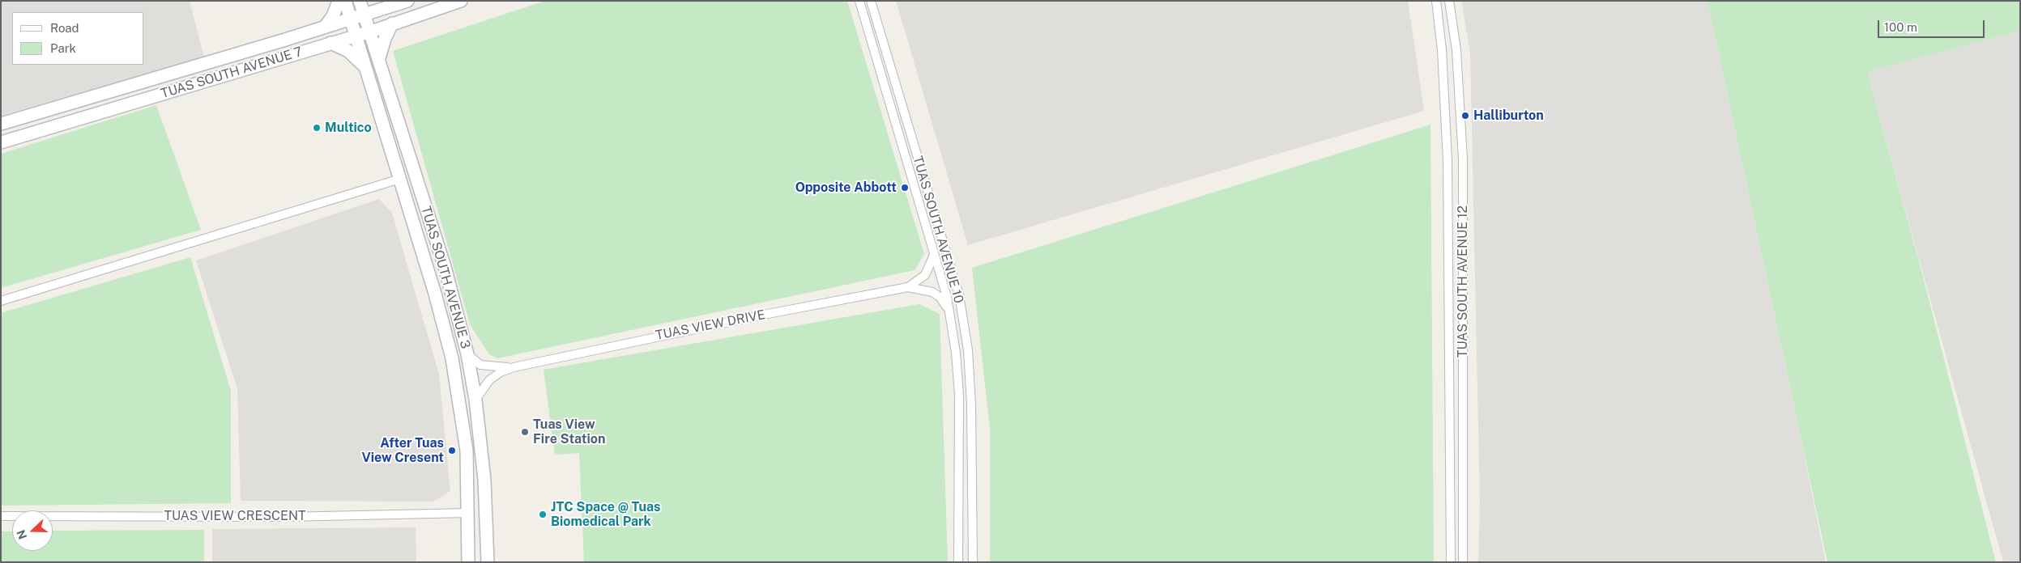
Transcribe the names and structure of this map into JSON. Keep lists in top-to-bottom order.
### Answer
{
  "streets": {
    "street": [
      "TUAS SOUTH AVENUE 7",
      "TUAS SOUTH AVENUE 10",
      "TUAS SOUTH AVENUE 3",
      "TUAS SOUTH AVENUE 12",
      "TUAS VIEW DRIVE",
      "TUAS VIEW CRESCENT"
    ]
  },
  "crossings": [
    ["TUAS SOUTH AVENUE 7", "TUAS SOUTH AVENUE 3"],
    ["TUAS SOUTH AVENUE 10", "TUAS VIEW DRIVE"],
    ["TUAS SOUTH AVENUE 3", "TUAS VIEW DRIVE"],
    ["TUAS SOUTH AVENUE 3", "TUAS VIEW CRESCENT"]
  ],
  "places": [
    "Halliburton",
    "Multico",
    "Opposite Abbott",
    "Tuas View Fire Station",
    "After Tuas View Cresent",
    "JTC Space @ Tuas Biomedical Park"
  ],
  "legend": ["Road", "Park"],
  "scale_bar": "100 m",
  "north": "left"
}
